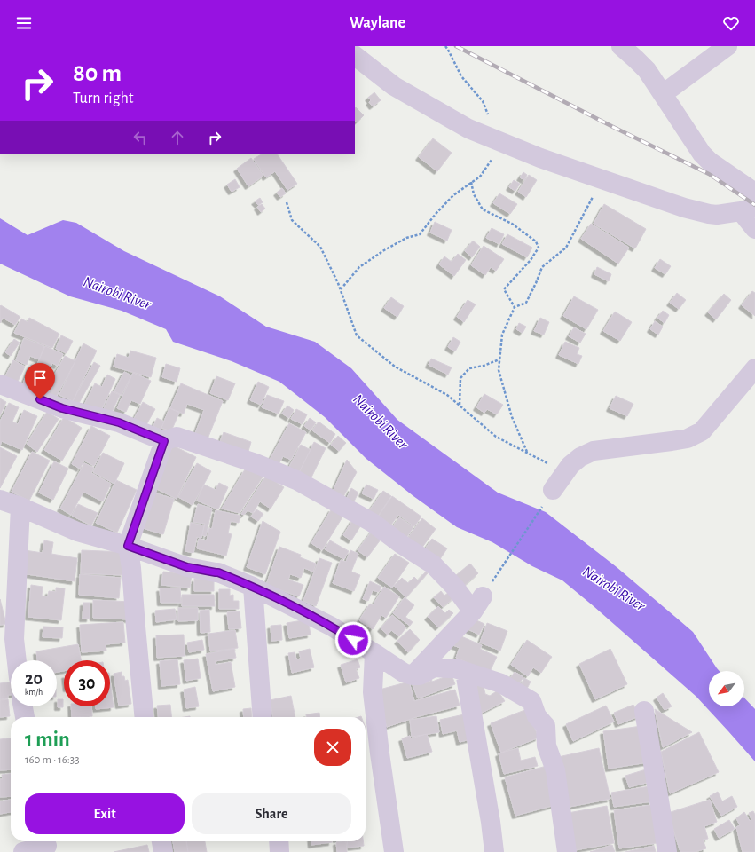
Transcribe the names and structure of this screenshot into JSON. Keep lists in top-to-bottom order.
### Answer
{
  "water": ["Nairobi River"],
  "north": "bottom left",
  "page": {
    "header": "Waylane",
    "turn": ["80 m", "Turn right"],
    "speed": "20 km/h",
    "limit": "30",
    "heading": ["1 min", "160 m · 16:33"],
    "buttons": ["Exit", "Share"]
  }
}
